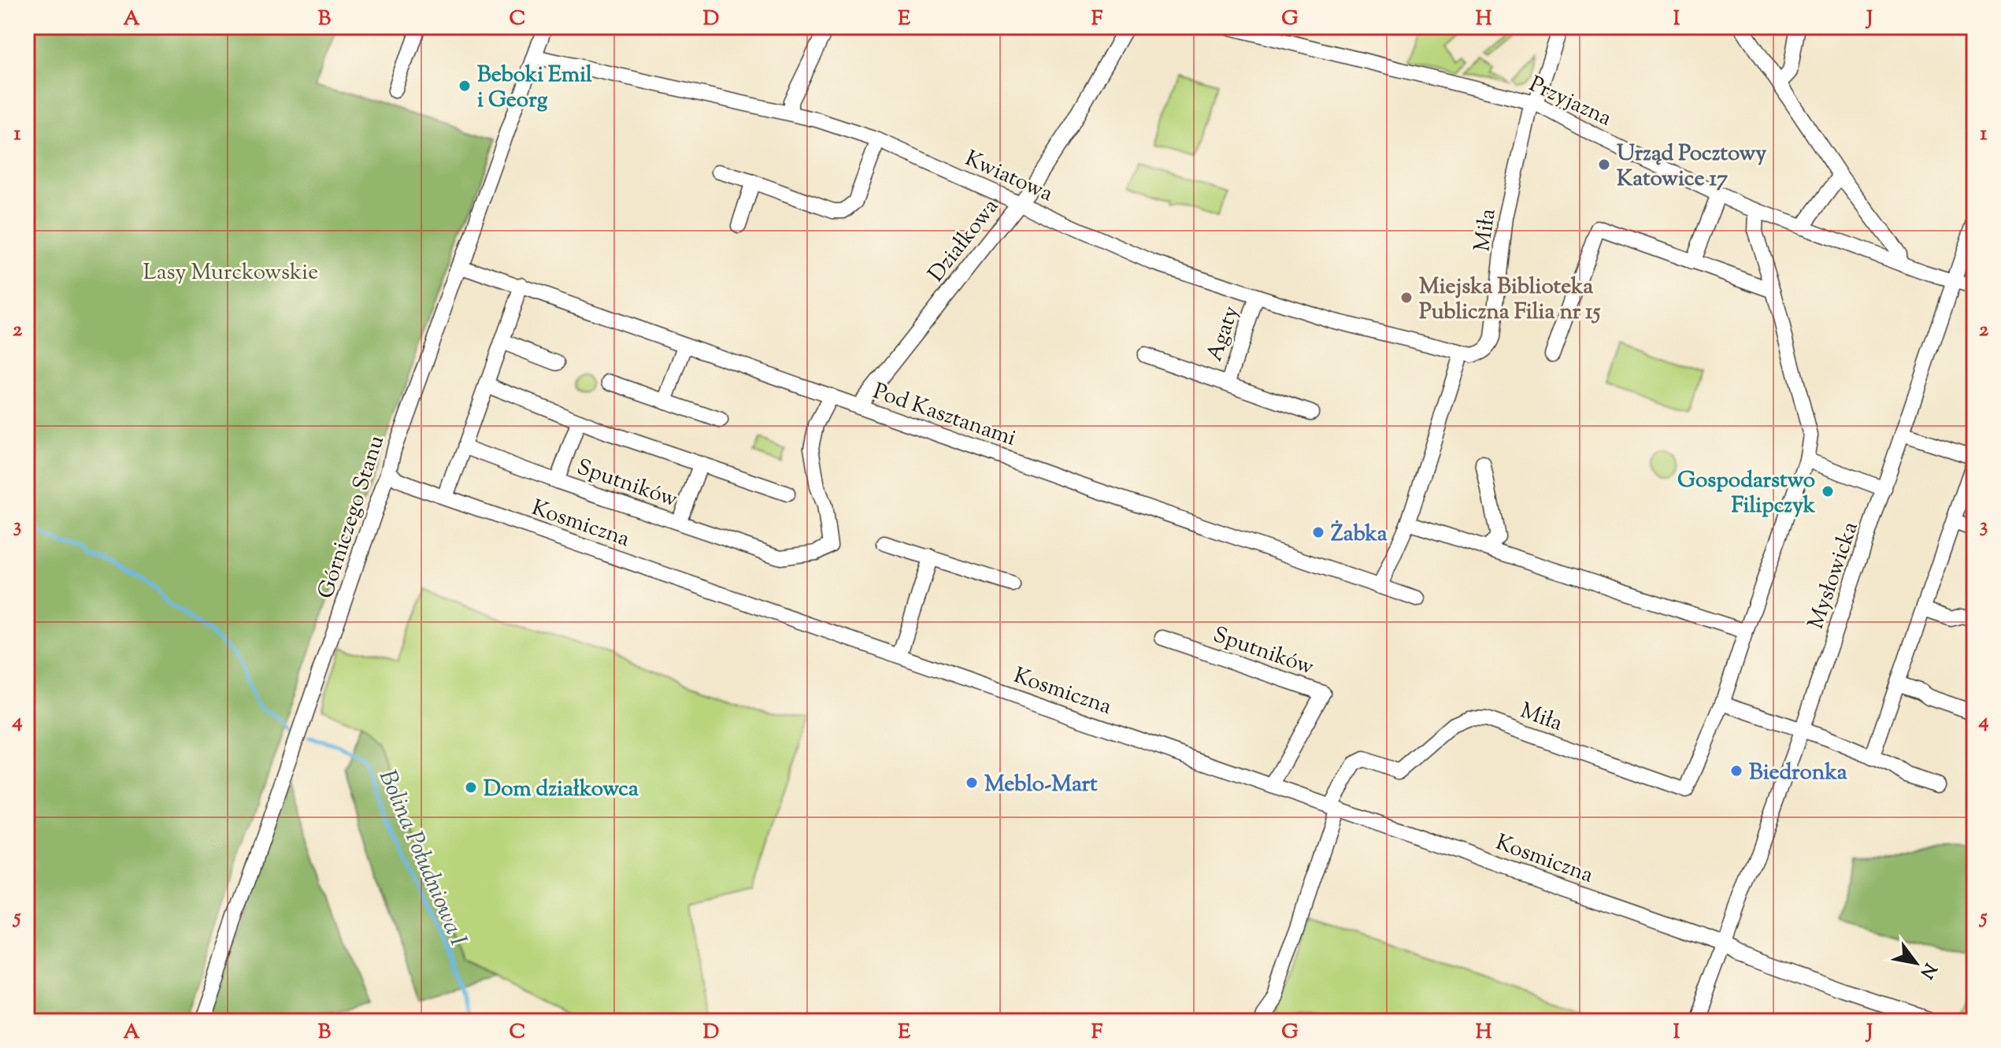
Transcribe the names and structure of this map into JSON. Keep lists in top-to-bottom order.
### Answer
{
  "streets": {
    "street": [
      "Przyjazna",
      "Kwiatowa",
      "Miła",
      "Działkowa",
      "Agaty",
      "Pod Kasztanami",
      "Sputników",
      "Górniczego Stanu",
      "Kosmiczna",
      "Mysłowicka"
    ]
  },
  "crossings": [
    ["Przyjazna", "Miła"],
    ["Przyjazna", "Mysłowicka"],
    ["Kwiatowa", "Miła"],
    ["Kwiatowa", "Działkowa"],
    ["Kwiatowa", "Agaty"],
    ["Kwiatowa", "Górniczego Stanu"],
    ["Miła", "Kosmiczna"],
    ["Działkowa", "Pod Kasztanami"],
    ["Pod Kasztanami", "Sputników"],
    ["Pod Kasztanami", "Górniczego Stanu"],
    ["Sputników", "Kosmiczna"],
    ["Górniczego Stanu", "Kosmiczna"],
    ["Kosmiczna", "Mysłowicka"]
  ],
  "water": ["Bolina Południowa I"],
  "parks": ["Lasy Murckowskie"],
  "places": [
    "Beboki Emil i Georg",
    "Urząd Pocztowy Katowice 17",
    "Miejska Biblioteka Publiczna Filia nr 15",
    "Gospodarstwo Filipczyk",
    "Żabka",
    "Biedronka",
    "Meblo-Mart",
    "Dom działkowca"
  ],
  "north": "bottom right",
  "grid": {
    "columns": [
      "A",
      "B",
      "C",
      "D",
      "E",
      "F",
      "G",
      "H",
      "I",
      "J"
    ],
    "rows": [
      "1",
      "2",
      "3",
      "4",
      "5"
    ]
  }
}
